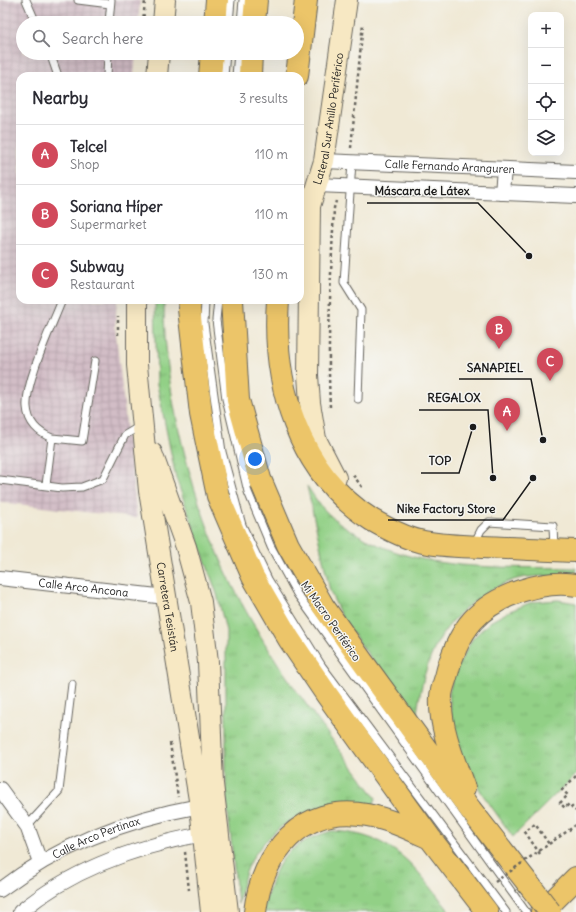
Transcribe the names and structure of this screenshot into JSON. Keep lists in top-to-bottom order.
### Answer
{
  "streets": {
    "main road": ["Lateral Sur Anillo Periférico", "Carretera Tesistán"],
    "street": ["Calle Fernando Aranguren", "Calle Arco Ancona", "Calle Arco Pertinax"],
    "lane": ["Mi Macro Periférico"]
  },
  "crossings": [
    ["Lateral Sur Anillo Periférico", "Calle Fernando Aranguren"],
    ["Calle Arco Ancona", "Carretera Tesistán"],
    ["Carretera Tesistán", "Calle Arco Pertinax"]
  ],
  "places": [
    "Máscara de Látex",
    "TOP",
    "SANAPIEL",
    "REGALOX",
    "Nike Factory Store"
  ],
  "page": {
    "map_buttons": ["+", "−"],
    "search": "Search here",
    "heading": ["Nearby", "3 results"],
    "list": [
      {
        "mark": "A",
        "name": "Telcel",
        "note": "Shop",
        "value": "110 m"
      },
      {
        "mark": "B",
        "name": "Soriana Híper",
        "note": "Supermarket",
        "value": "110 m"
      },
      {
        "mark": "C",
        "name": "Subway",
        "note": "Restaurant",
        "value": "130 m"
      }
    ],
    "pins": ["B", "C", "A"]
  }
}
